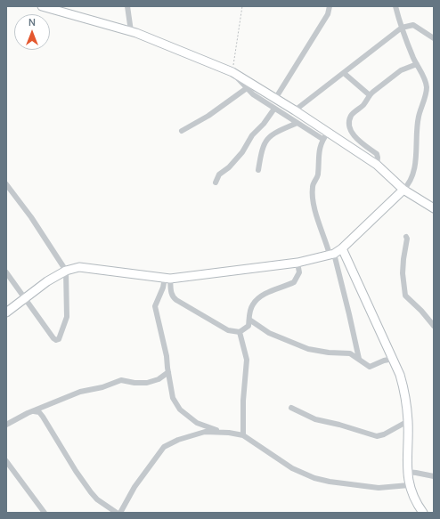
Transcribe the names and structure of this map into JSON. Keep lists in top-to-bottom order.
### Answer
{
  "north": "top"
}
